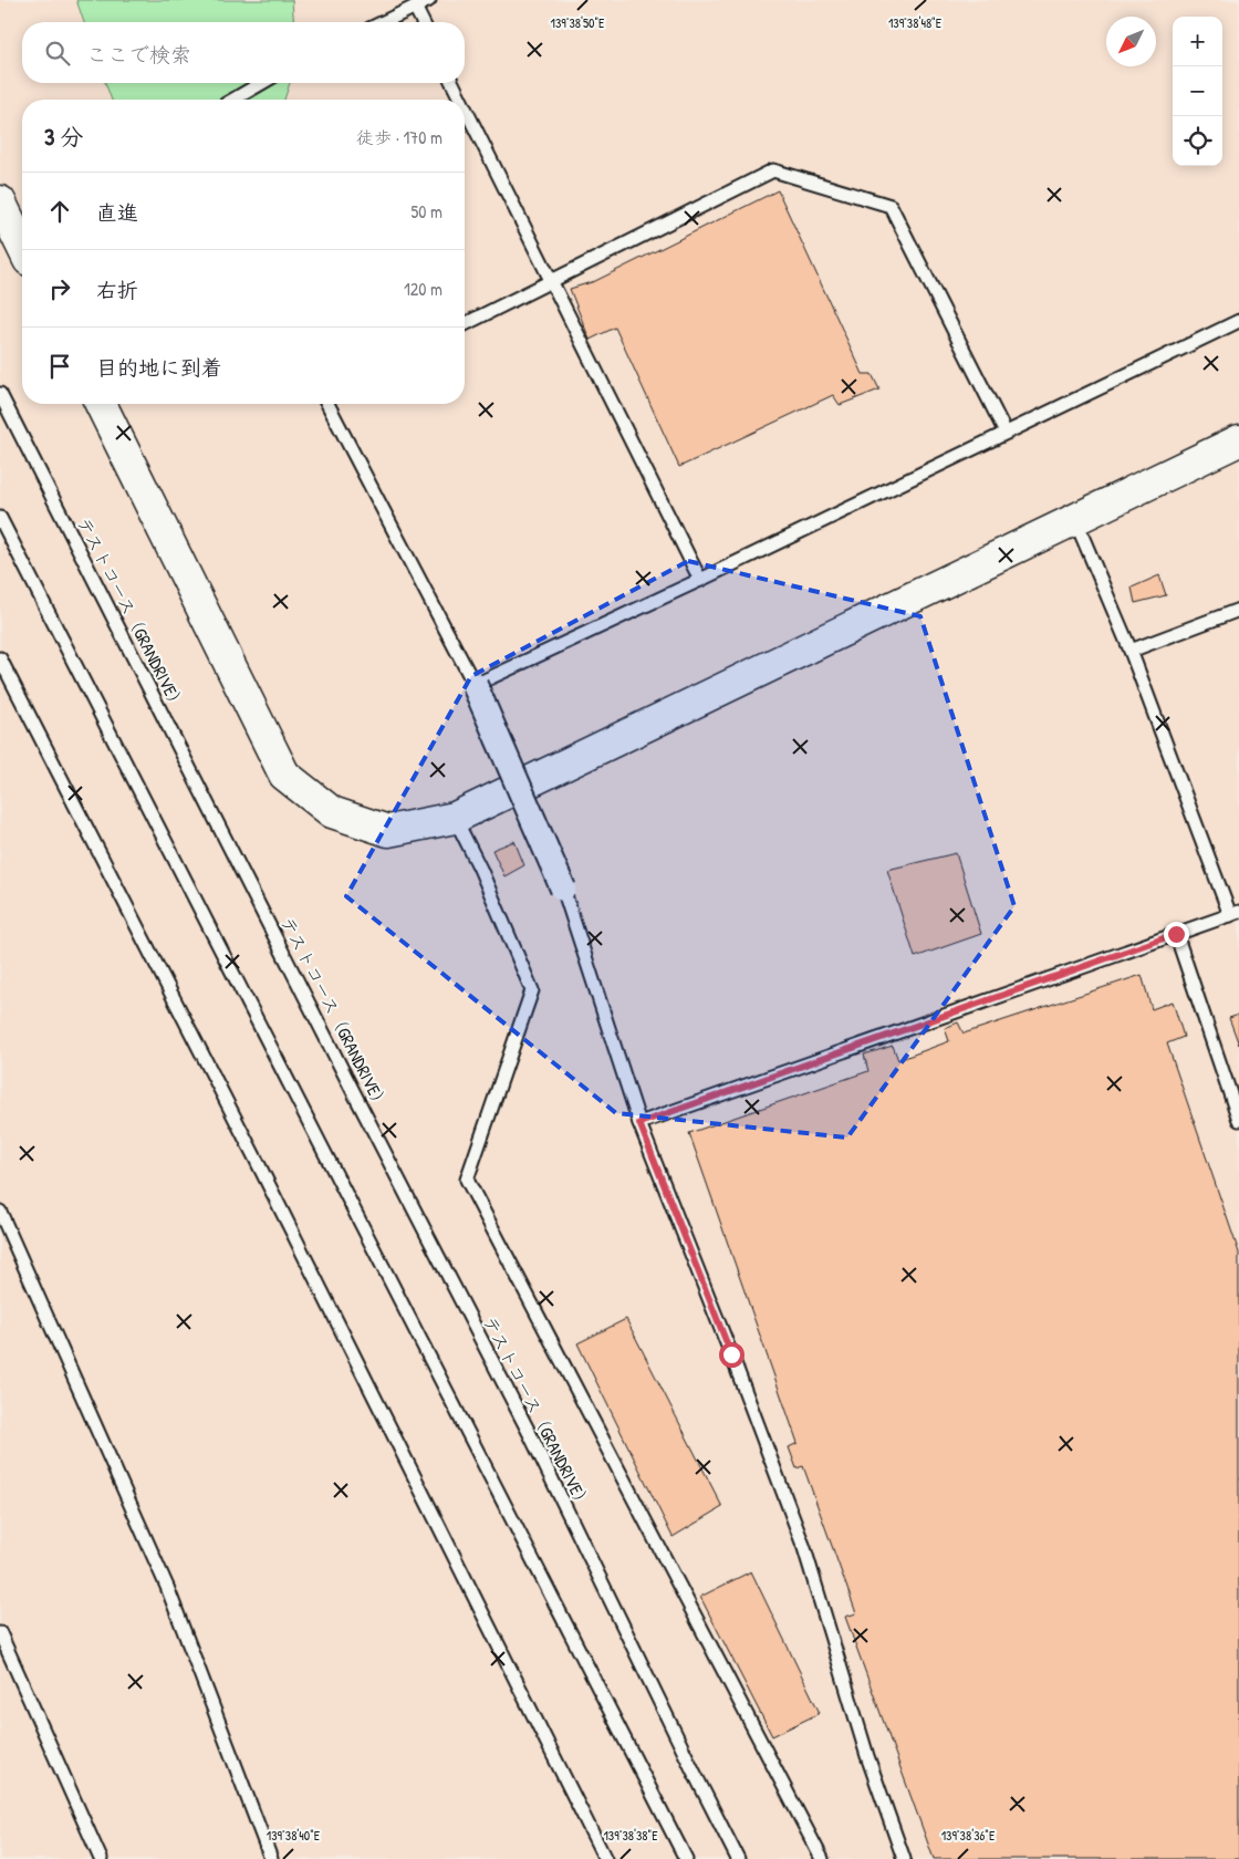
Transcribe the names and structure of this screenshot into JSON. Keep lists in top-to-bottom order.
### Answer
{
  "streets": {
    "lane": ["テストコース（GRANDRIVE）"]
  },
  "north": "bottom left",
  "page": {
    "map_buttons": ["+", "−"],
    "search": "ここで検索",
    "heading": ["3 分", "徒歩 · 170 m"],
    "list": [
      ["直進", "50 m"],
      ["右折", "120 m"],
      "目的地に到着"
    ]
  },
  "coordinates": [
    "139°38'50\"E",
    "139°38'48\"E",
    "139°38'40\"E",
    "139°38'38\"E",
    "139°38'36\"E"
  ]
}
